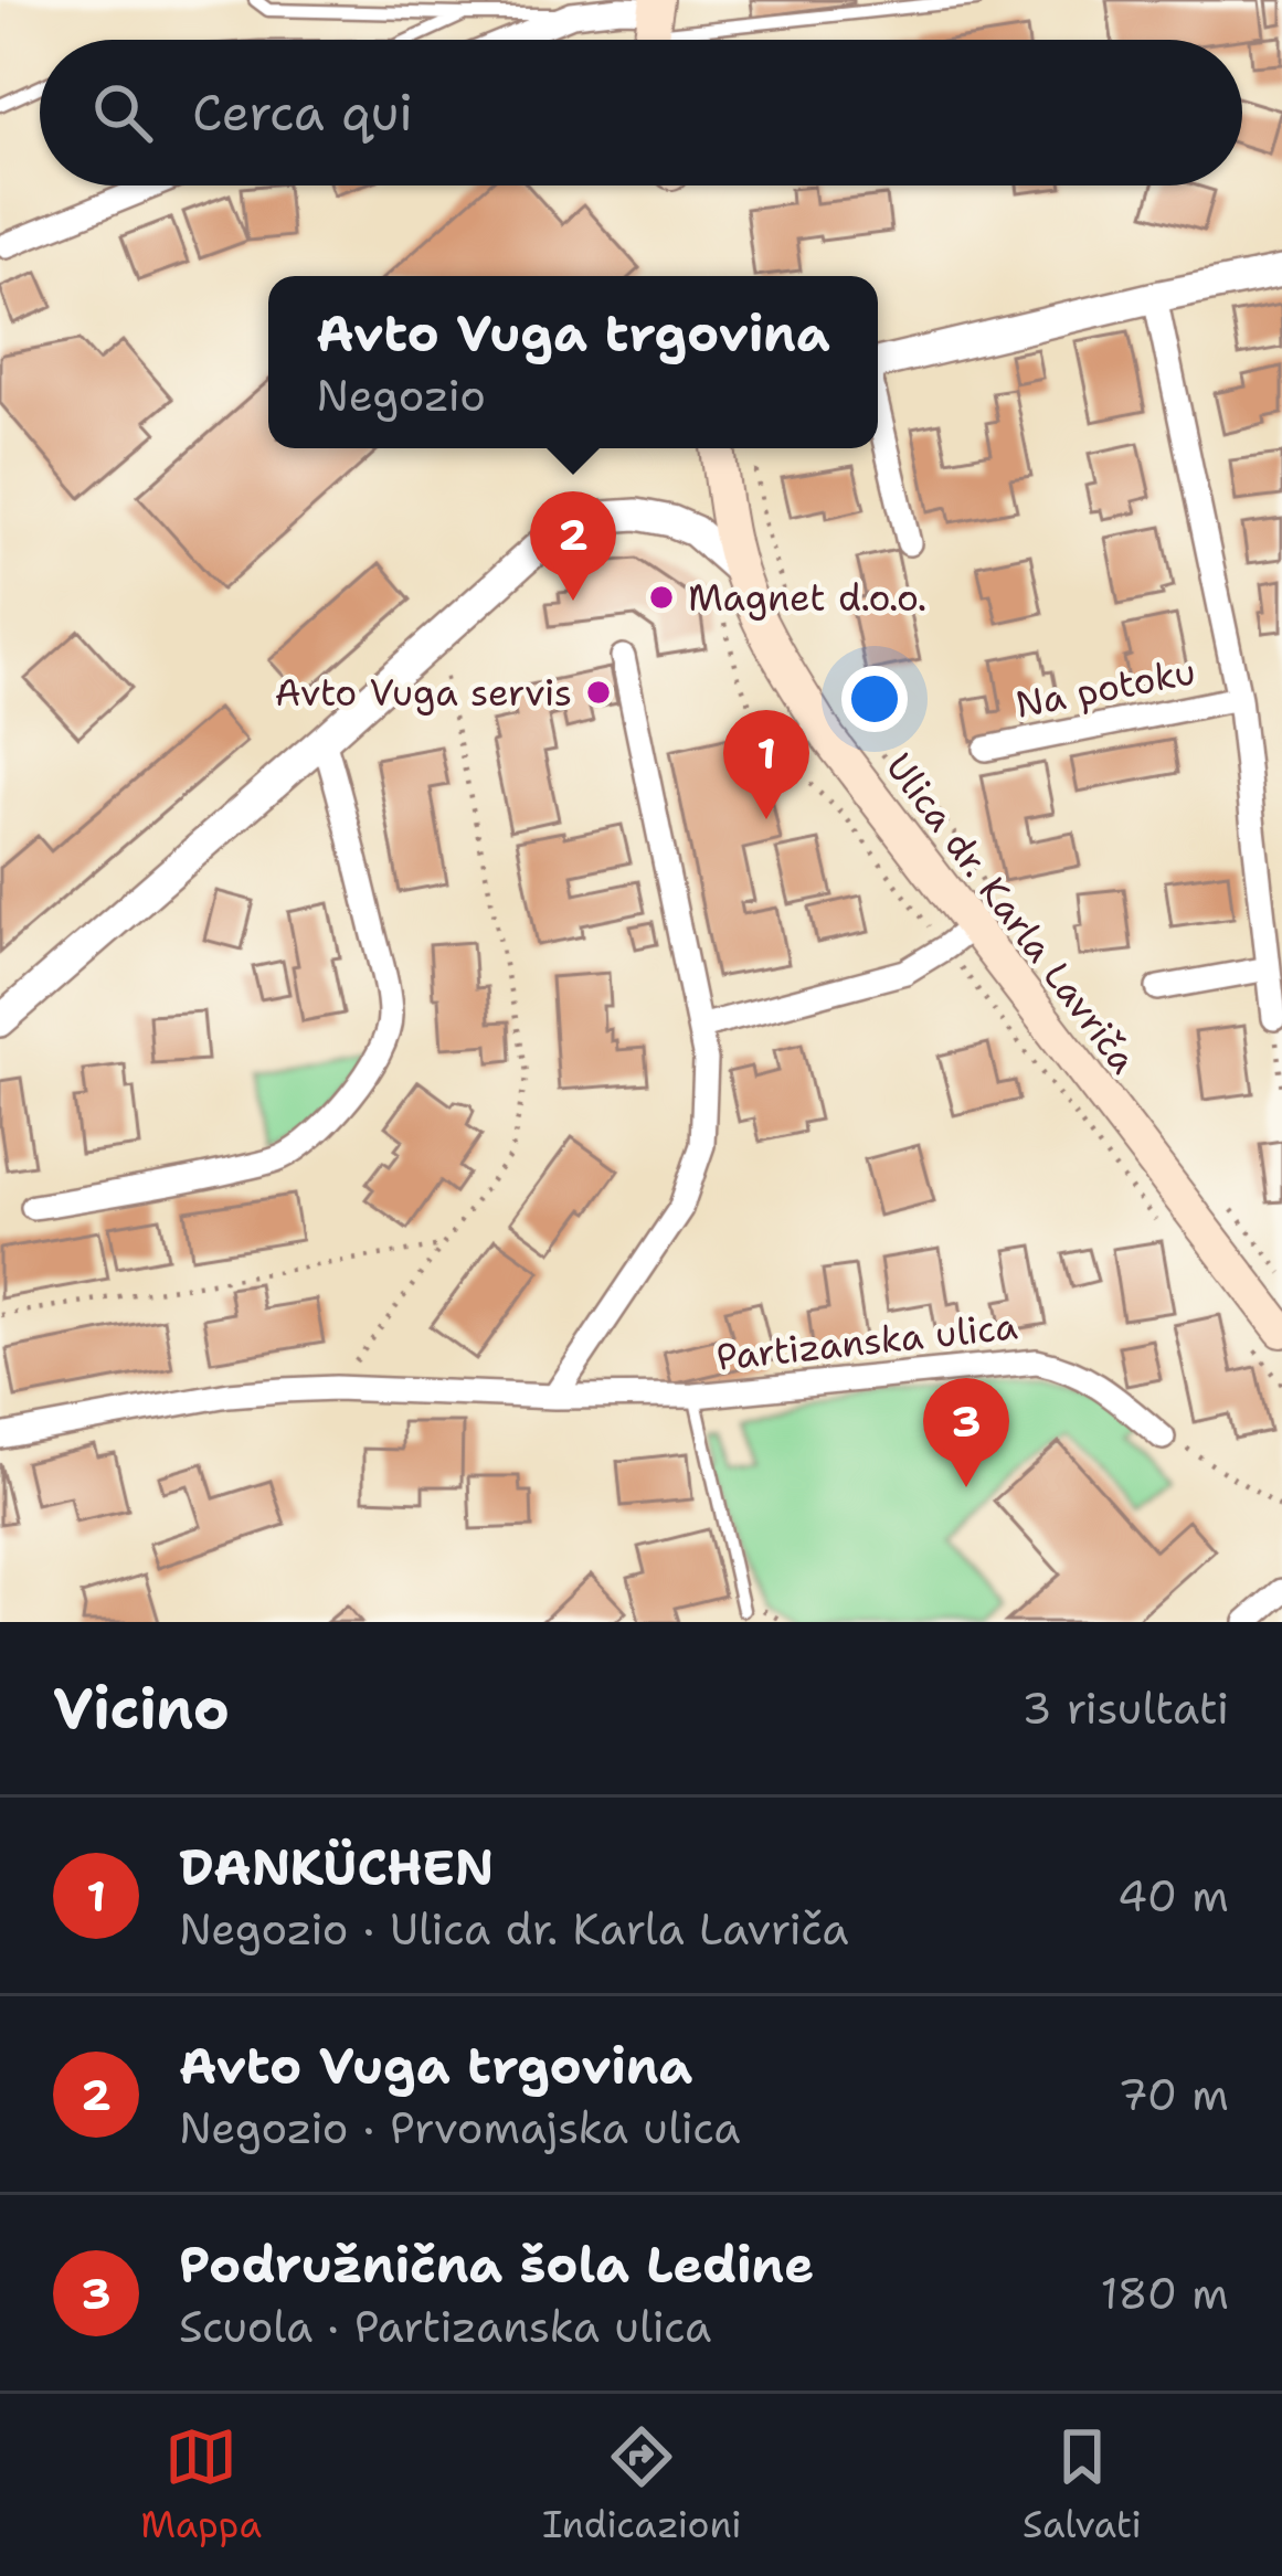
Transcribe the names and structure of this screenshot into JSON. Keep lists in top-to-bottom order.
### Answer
{
  "streets": {
    "main road": ["Ulica dr. Karla Lavriča"],
    "street": ["Na potoku", "Partizanska ulica"]
  },
  "places": ["Magnet d.o.o.", "Avto Vuga servis"],
  "page": {
    "search": "Cerca qui",
    "popup": ["Avto Vuga trgovina", "Negozio"],
    "pins": ["2", "1", "3"],
    "heading": ["Vicino", "3 risultati"],
    "list": [
      {
        "mark": "1",
        "name": "DANKÜCHEN",
        "note": "Negozio · Ulica dr. Karla Lavriča",
        "value": "40 m"
      },
      {
        "mark": "2",
        "name": "Avto Vuga trgovina",
        "note": "Negozio · Prvomajska ulica",
        "value": "70 m"
      },
      {
        "mark": "3",
        "name": "Podružnična šola Ledine",
        "note": "Scuola · Partizanska ulica",
        "value": "180 m"
      }
    ],
    "nav": ["Mappa", "Indicazioni", "Salvati"]
  }
}
